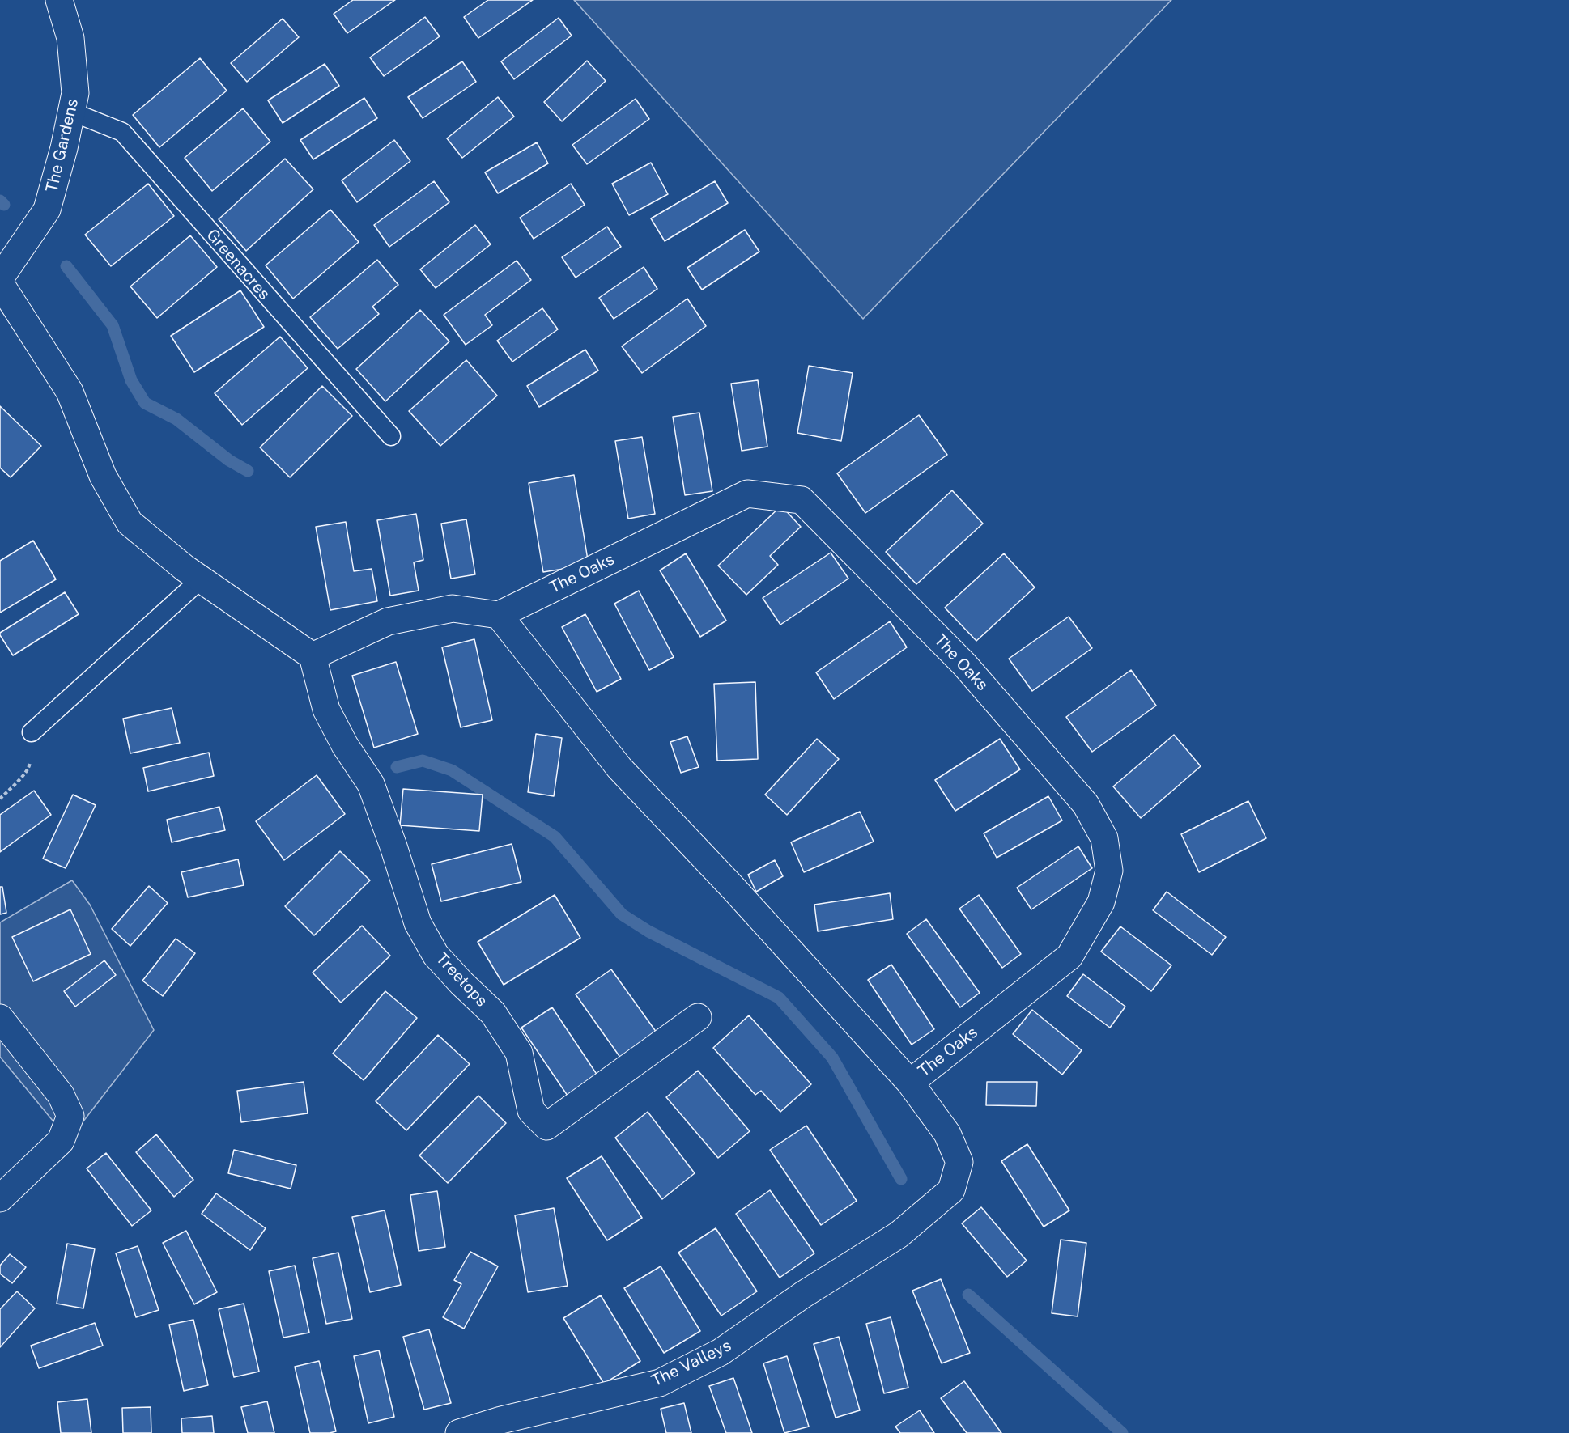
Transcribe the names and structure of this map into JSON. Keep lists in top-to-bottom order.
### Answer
{
  "streets": {
    "street": [
      "The Gardens",
      "The Oaks",
      "Treetops",
      "The Valleys"
    ],
    "lane": ["Greenacres"]
  },
  "crossings": [
    ["The Gardens", "Greenacres"],
    ["The Oaks", "The Valleys"]
  ]
}
